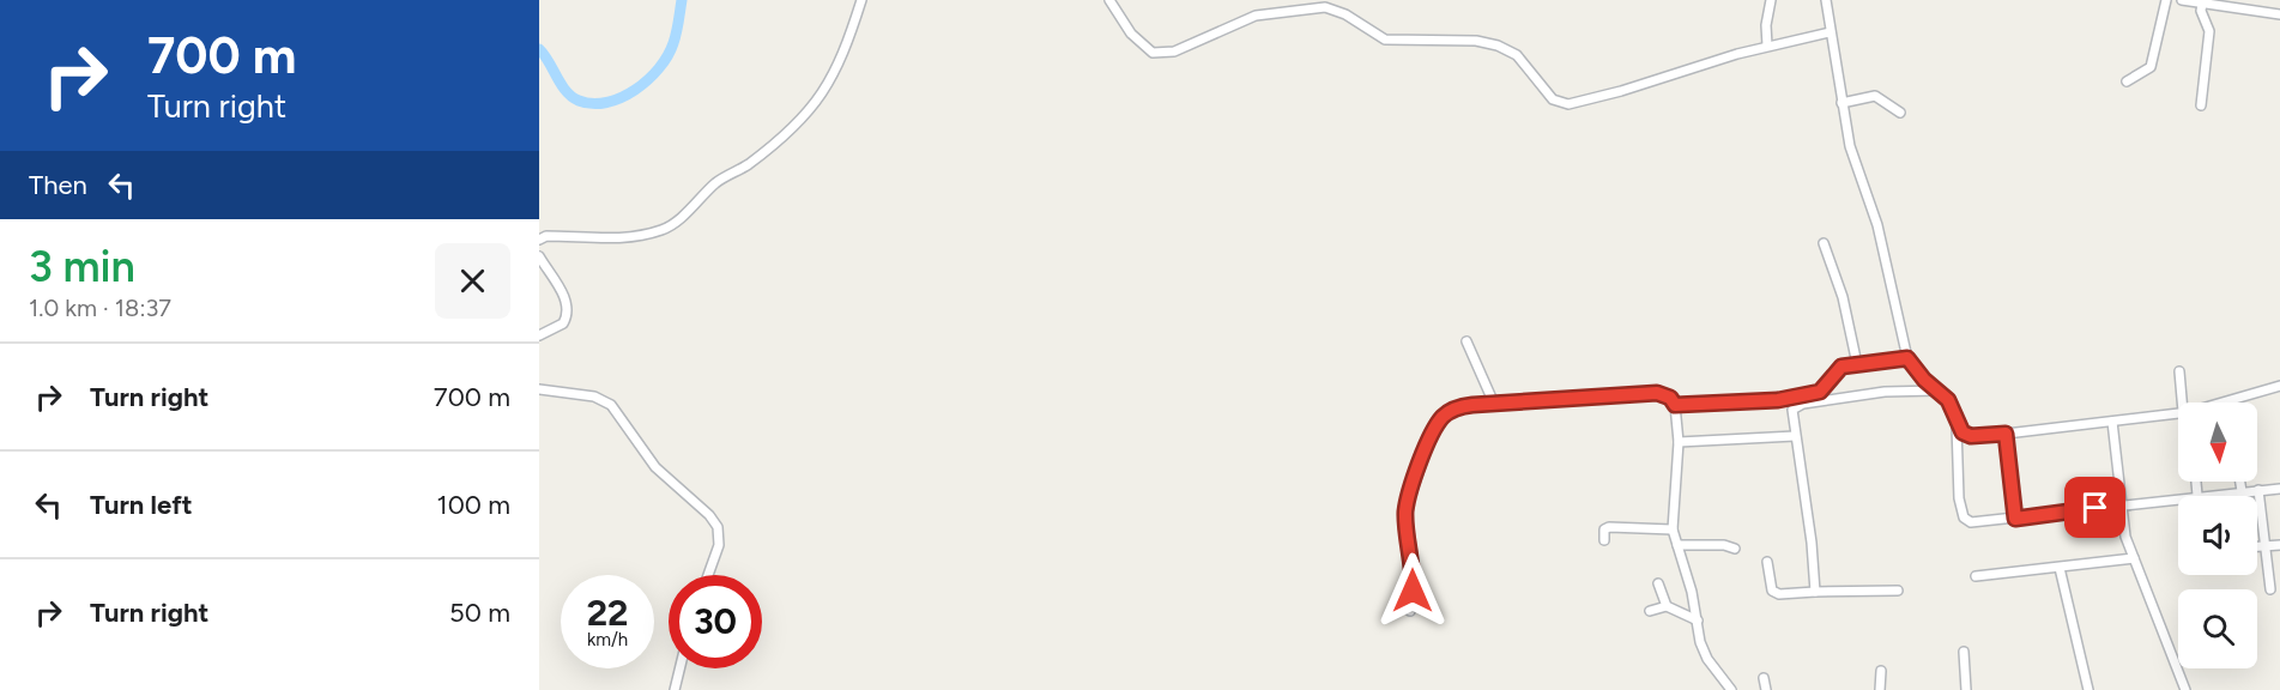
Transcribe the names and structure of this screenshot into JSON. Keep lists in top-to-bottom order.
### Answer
{
  "north": "bottom",
  "page": {
    "turn": ["700 m", "Turn right"],
    "then": "Then",
    "heading": ["3 min", "1.0 km · 18:37"],
    "list": [
      {
        "name": "Turn right",
        "value": "700 m"
      },
      {
        "name": "Turn left",
        "value": "100 m"
      },
      {
        "name": "Turn right",
        "value": "50 m"
      }
    ],
    "speed": "22 km/h",
    "limit": "30"
  }
}
